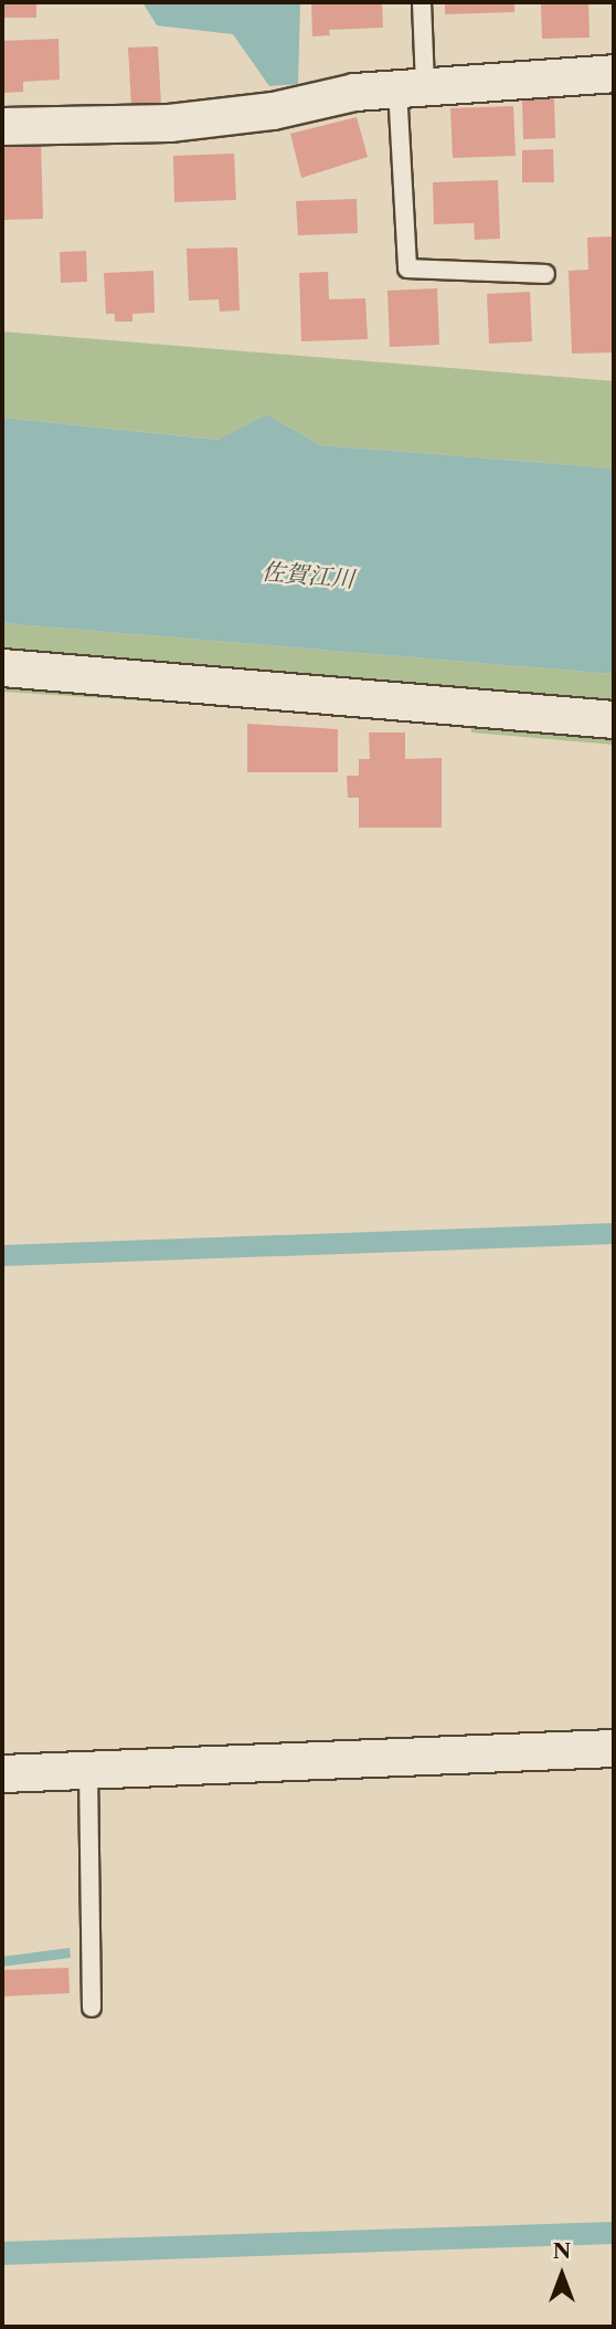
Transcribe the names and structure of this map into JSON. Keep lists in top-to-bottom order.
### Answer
{
  "water": ["佐賀江川"],
  "north": "top"
}
